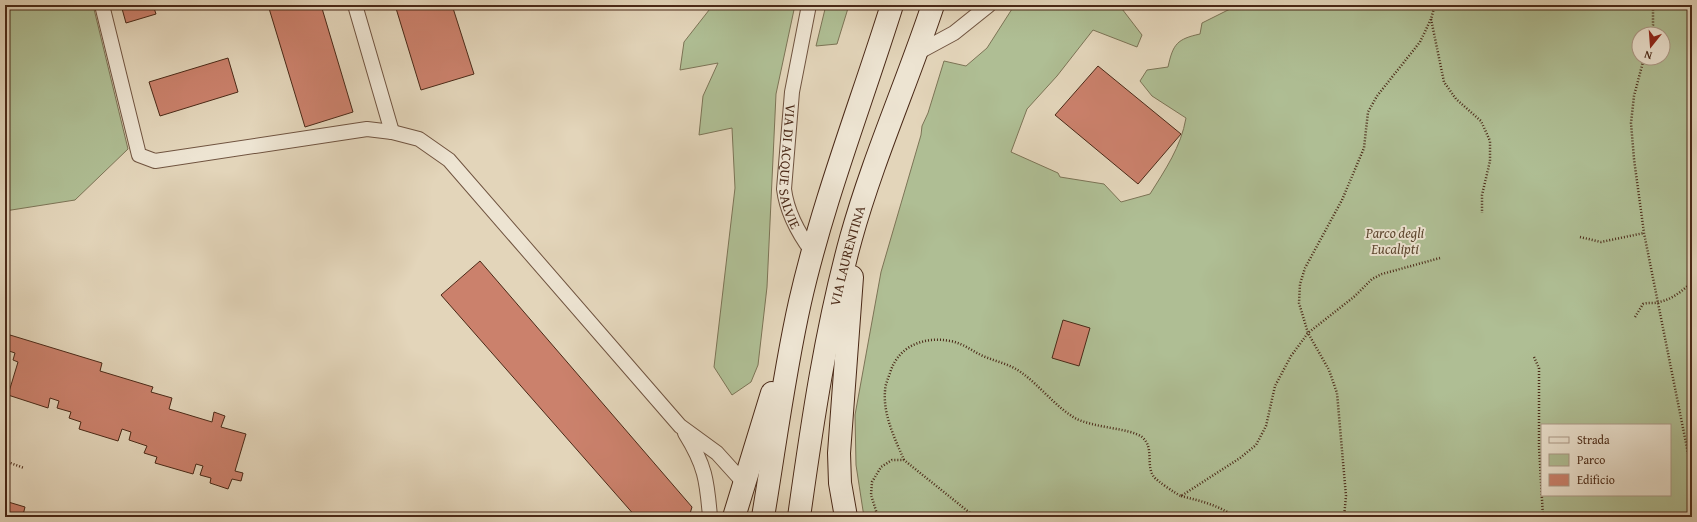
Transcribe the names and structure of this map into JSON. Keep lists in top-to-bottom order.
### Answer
{
  "streets": {
    "main road": ["VIA LAURENTINA"],
    "lane": ["VIA DI ACQUE SALVIE"]
  },
  "parks": ["Parco degli Eucalipti"],
  "legend": ["Strada", "Parco", "Edificio"],
  "north": "bottom"
}
